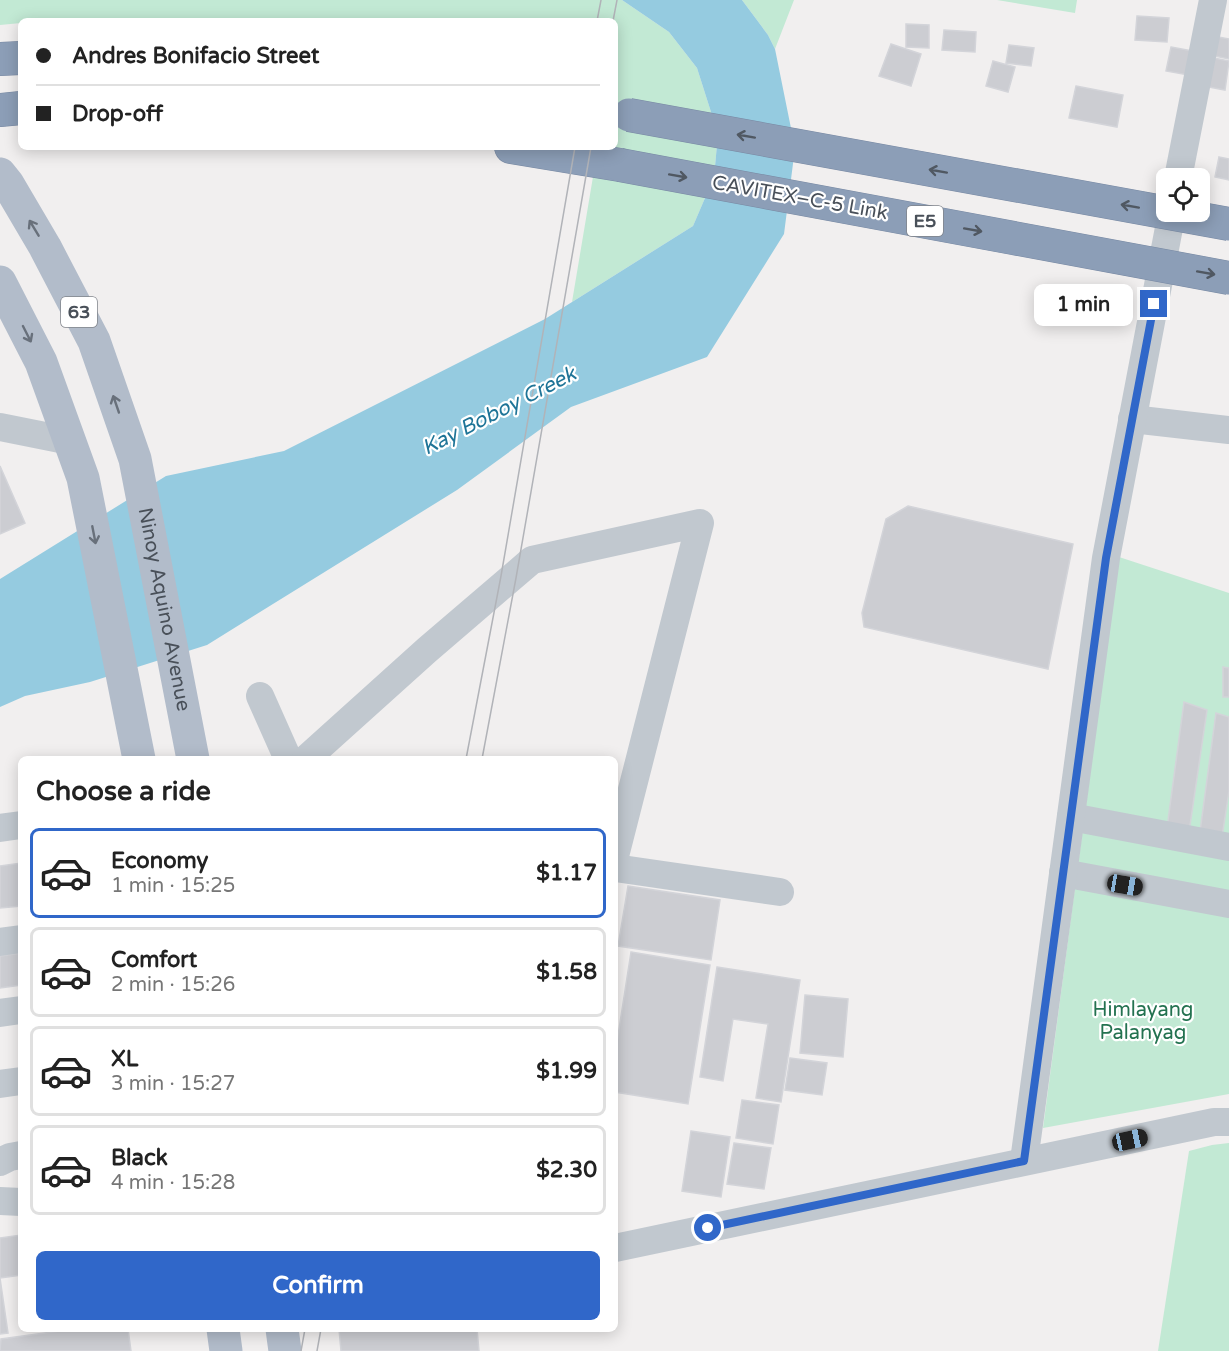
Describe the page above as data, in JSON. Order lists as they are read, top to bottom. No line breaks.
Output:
{"streets":{"highway":["CAVITEX–C-5 Link","E5"],"main road":["63","Ninoy Aquino Avenue"]},"water":["Kay Boboy Creek"],"parks":["Himlayang Palanyag"],"page":{"banner":["Andres Bonifacio Street","Drop-off"],"bubble":"1 min","heading":"Choose a ride","list":[{"name":"Economy","note":"1 min · 15:25","value":"$1.17"},{"name":"Comfort","note":"2 min · 15:26","value":"$1.58"},{"name":"XL","note":"3 min · 15:27","value":"$1.99"},{"name":"Black","note":"4 min · 15:28","value":"$2.30"}],"buttons":"Confirm"}}
